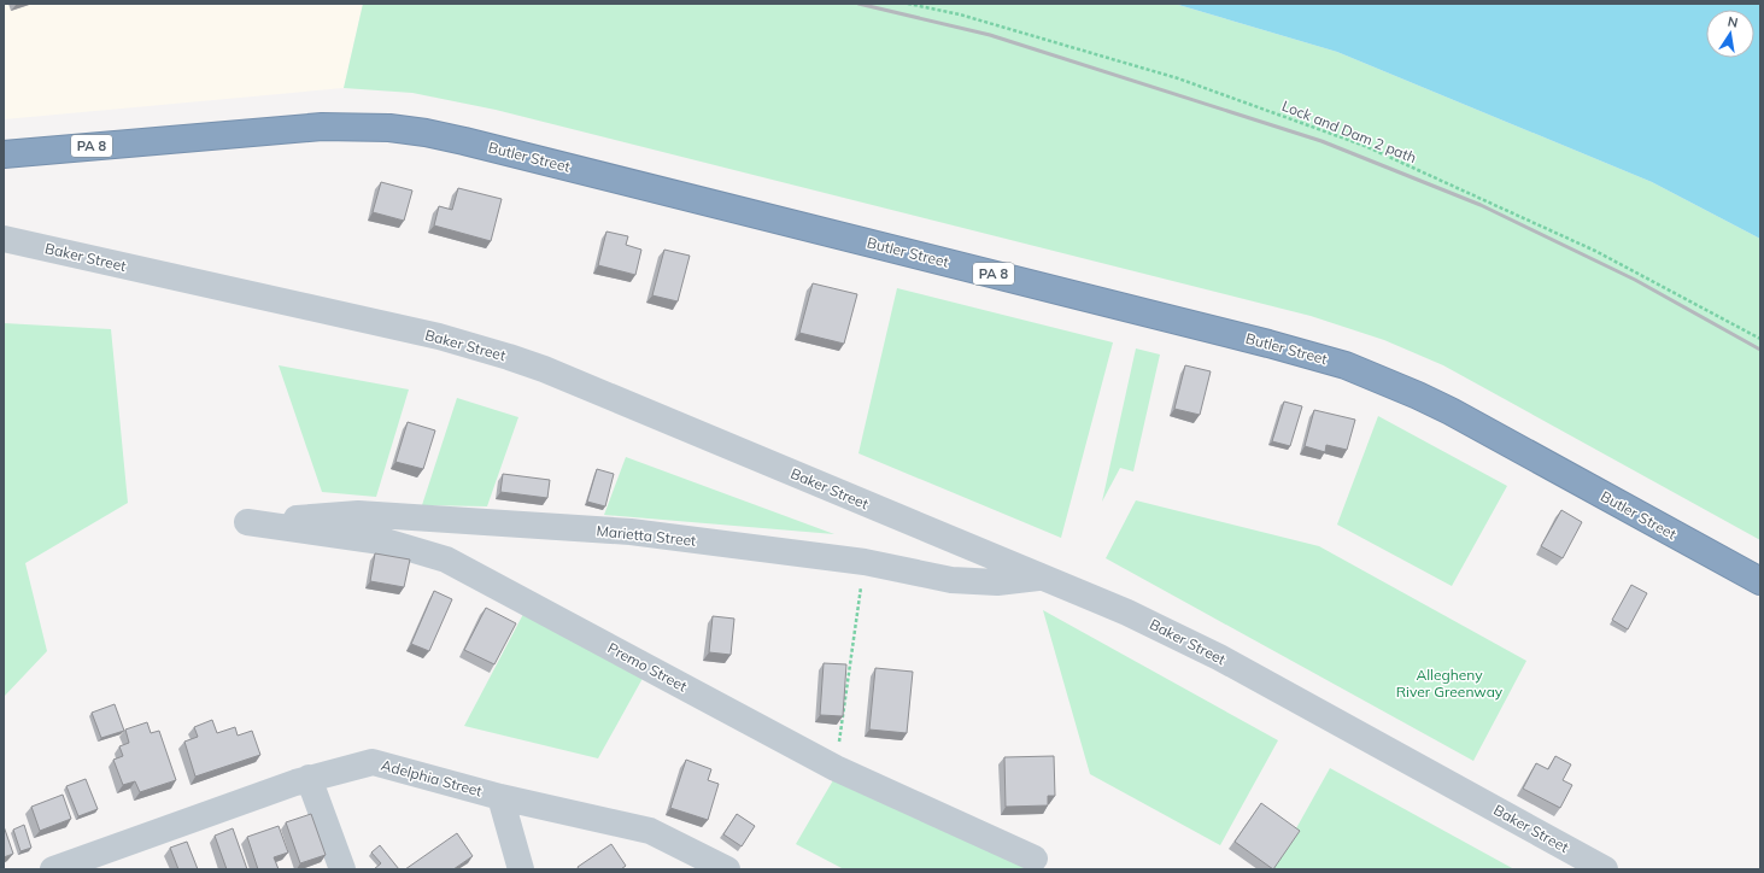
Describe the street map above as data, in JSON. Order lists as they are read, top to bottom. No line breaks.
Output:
{"streets":{"highway":["PA 8","Butler Street"],"street":["Baker Street","Marietta Street","Premo Street","Adelphia Street"],"path":["Lock and Dam 2 path"]},"crossings":[["Baker Street","Marietta Street"],["Marietta Street","Premo Street"]],"parks":["Allegheny River Greenway"],"north":"top"}
